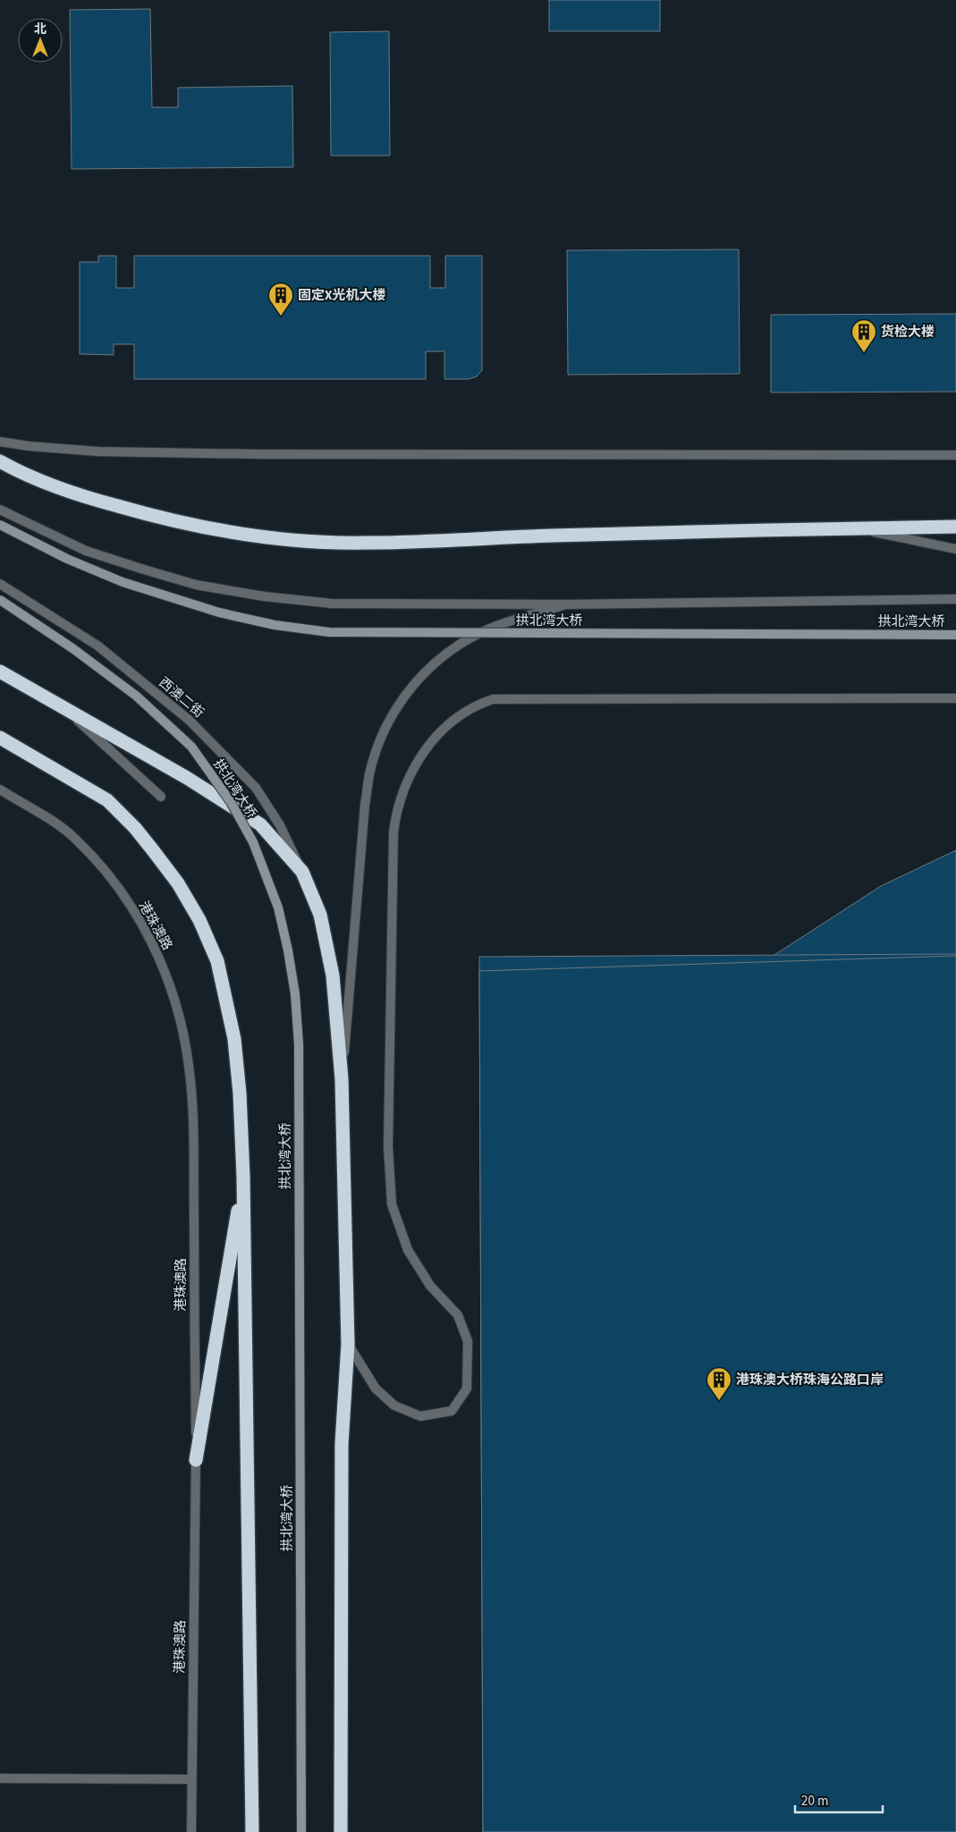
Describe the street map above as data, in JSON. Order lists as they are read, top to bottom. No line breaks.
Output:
{"streets":{"main road":["拱北湾大桥"],"street":["西澳二街","港珠澳路"]},"places":{"building":["固定X光机大楼","货检大楼","港珠澳大桥珠海公路口岸"]},"scale_bar":"20 m","north":"top"}
